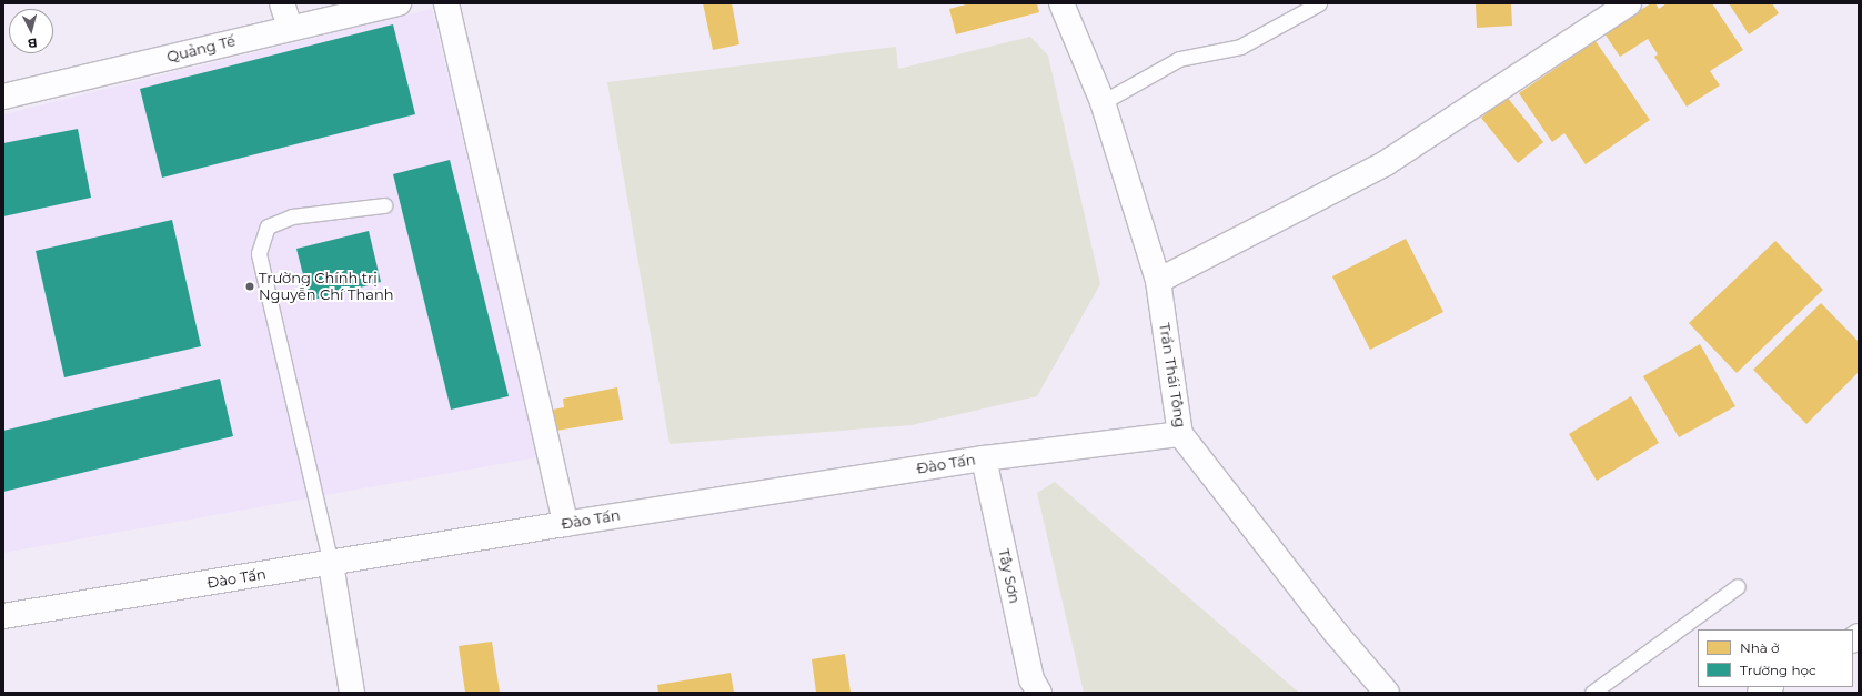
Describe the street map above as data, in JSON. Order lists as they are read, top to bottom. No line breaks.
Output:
{"streets":{"street":["Quảng Tế","Trần Thái Tông","Đào Tấn","Tây Sơn"]},"crossings":[["Trần Thái Tông","Đào Tấn"],["Đào Tấn","Tây Sơn"]],"places":["Trường Chính trị Nguyễn Chí Thanh"],"legend":["Nhà ở","Trường học"],"north":"bottom"}
